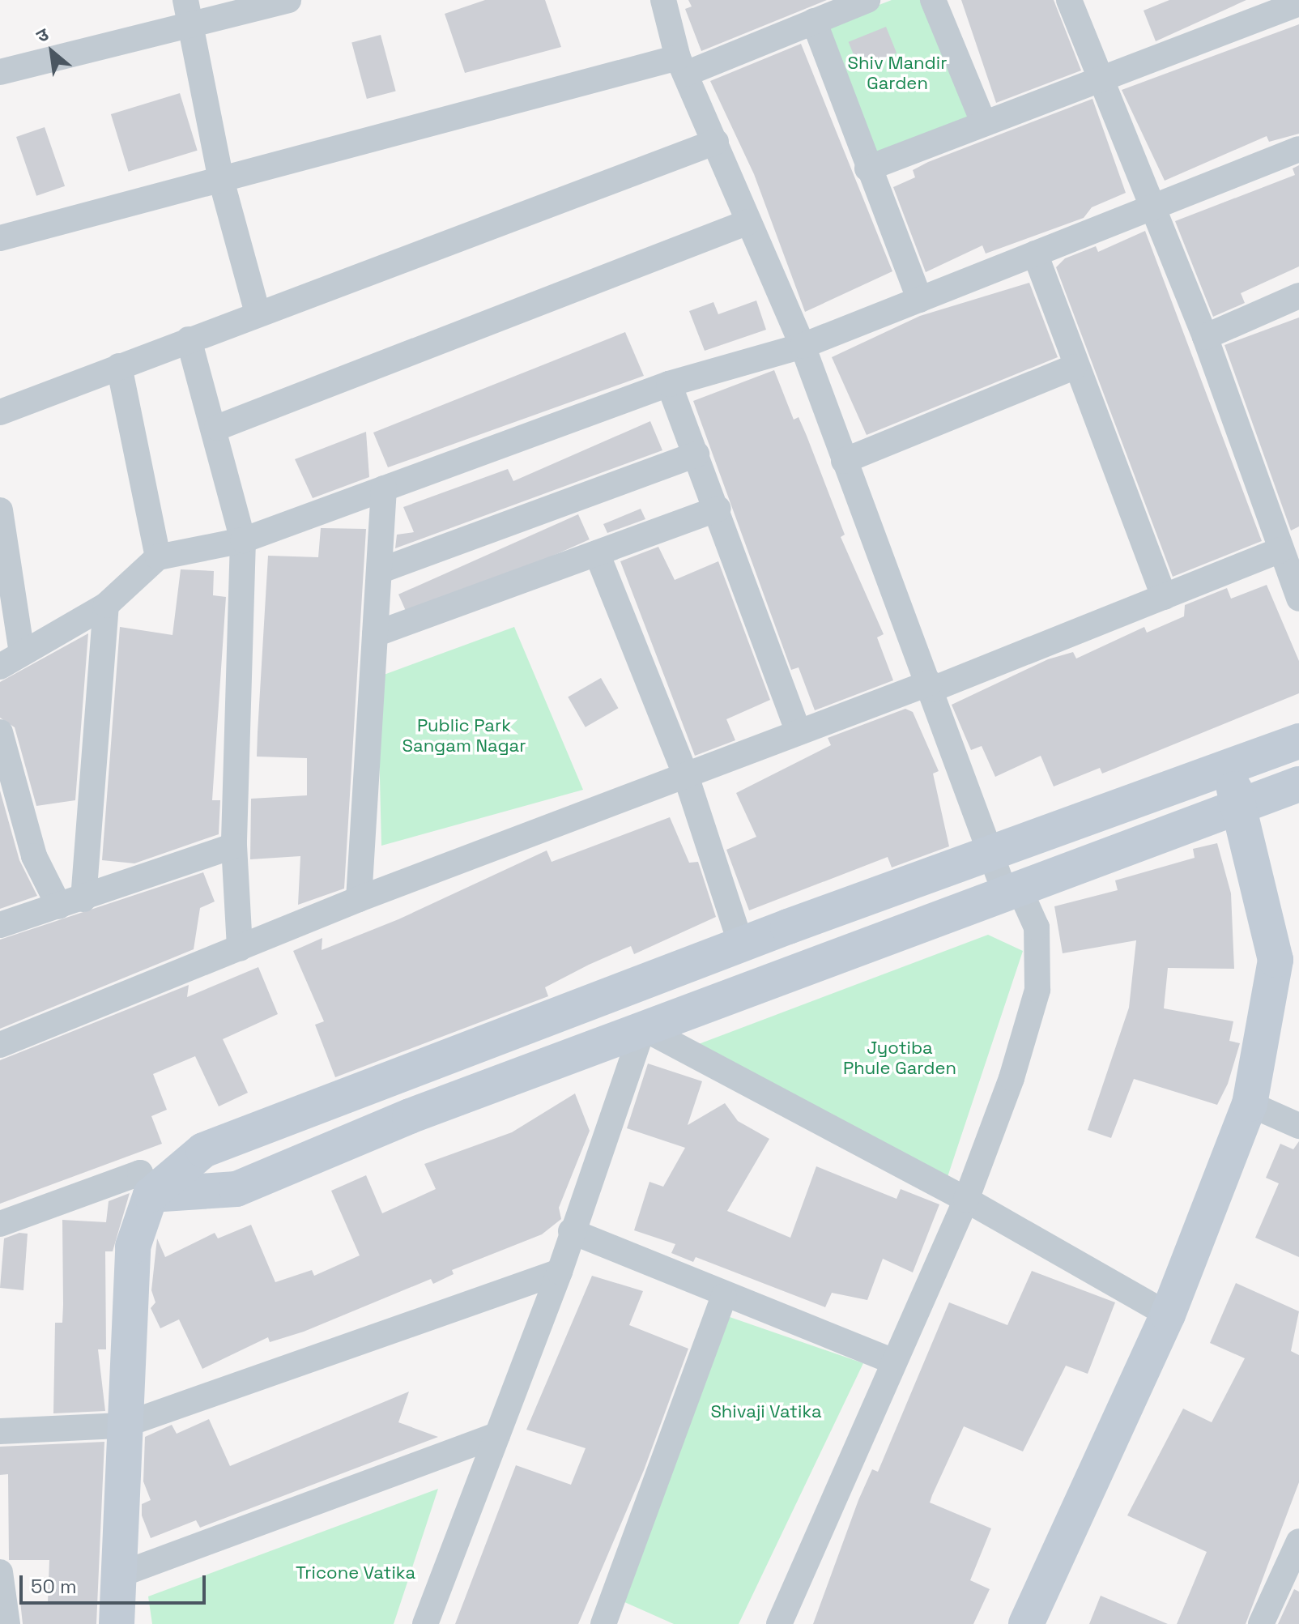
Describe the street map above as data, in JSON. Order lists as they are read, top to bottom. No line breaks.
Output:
{"parks":["Shiv Mandir Garden","Public Park Sangam Nagar","Jyotiba Phule Garden","Shivaji Vatika","Tricone Vatika"],"scale_bar":"50 m","north":"top left"}
